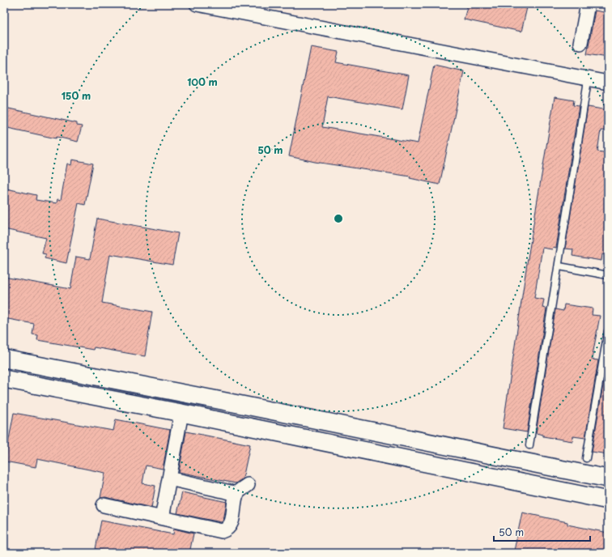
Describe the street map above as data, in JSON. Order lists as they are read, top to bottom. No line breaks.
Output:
{"scale_bar":"50 m","rings":["100 m","150 m","50 m"]}
